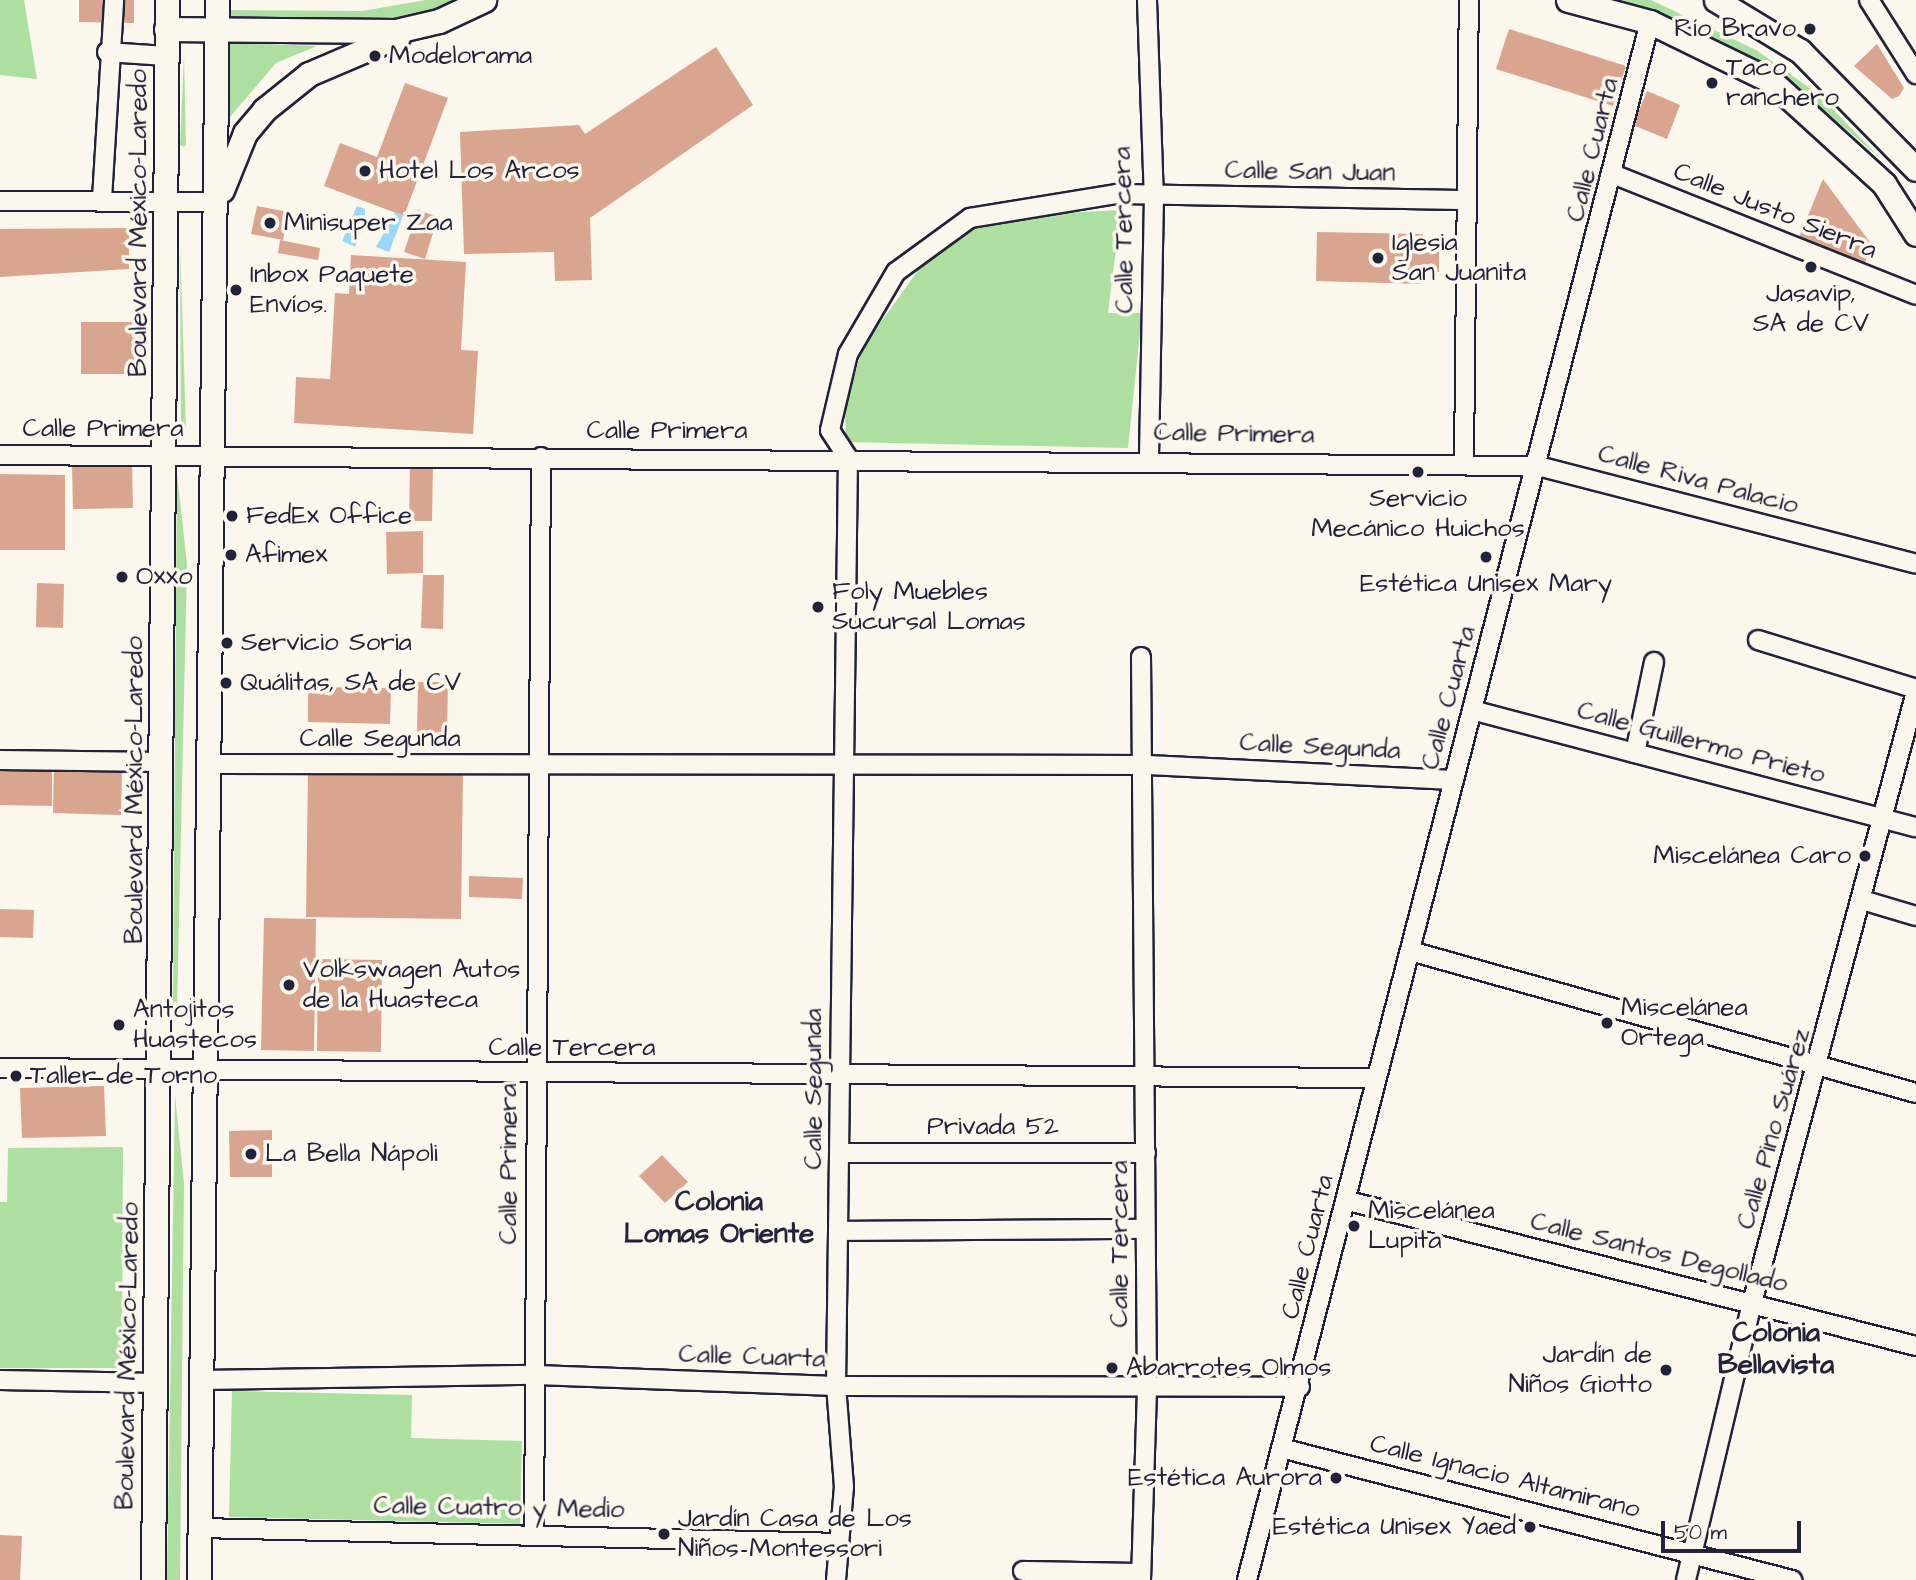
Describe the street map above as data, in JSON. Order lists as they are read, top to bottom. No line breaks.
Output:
{"streets":{"main road":["Boulevard México-Laredo"],"street":["Calle Cuarta","Calle San Juan","Calle Justo Sierra","Calle Tercera","Calle Primera","Calle Riva Palacio","Calle Segunda","Calle Guillermo Prieto","Privada 52","Calle Pino Suárez","Calle Santos Degollado","Calle Ignacio Altamirano","Calle Cuatro y Medio"]},"crossings":[["Calle Cuarta","Calle Justo Sierra"],["Calle Cuarta","Calle Tercera"],["Calle Cuarta","Calle Primera"],["Calle Cuarta","Calle Riva Palacio"],["Calle Cuarta","Calle Segunda"],["Calle Cuarta","Calle Guillermo Prieto"],["Calle Cuarta","Calle Santos Degollado"],["Calle Cuarta","Calle Ignacio Altamirano"],["Calle San Juan","Calle Tercera"],["Boulevard México-Laredo","Calle Tercera"],["Boulevard México-Laredo","Calle Primera"],["Calle Tercera","Calle Primera"],["Calle Tercera","Calle Segunda"],["Calle Tercera","Privada 52"],["Calle Primera","Calle Riva Palacio"],["Calle Primera","Calle Segunda"],["Calle Primera","Calle Cuatro y Medio"],["Calle Segunda","Privada 52"],["Calle Segunda","Calle Cuatro y Medio"],["Calle Guillermo Prieto","Calle Pino Suárez"],["Calle Pino Suárez","Calle Santos Degollado"],["Calle Pino Suárez","Calle Ignacio Altamirano"]],"districts":["Colonia Lomas Oriente","Colonia Bellavista"],"places":["Río Bravo","Modelorama","Taco ranchero","Hotel Los Arcos","Minisuper Zaa","Iglesia San Juanita","Jasavip, SA de CV","Inbox Paquete Envíos.","Servicio Mecánico Huichos","FedEx Office","Afimex","Estética Unisex Mary","Oxxo","Foly Muebles Sucursal Lomas","Servicio Soria","Quálitas, SA de CV","Miscelánea Caro","Volkswagen Autos de la Huasteca","Miscelánea Ortega","Antojitos Huastecos","Taller de Torno","La Bella Nápoli","Miscelánea Lupita","Abarrotes Olmos","Jardín de Niños Giotto","Estética Aurora","Estética Unisex Yaed","Jardín Casa de Los Niños Montessori"],"scale_bar":"50 m"}
